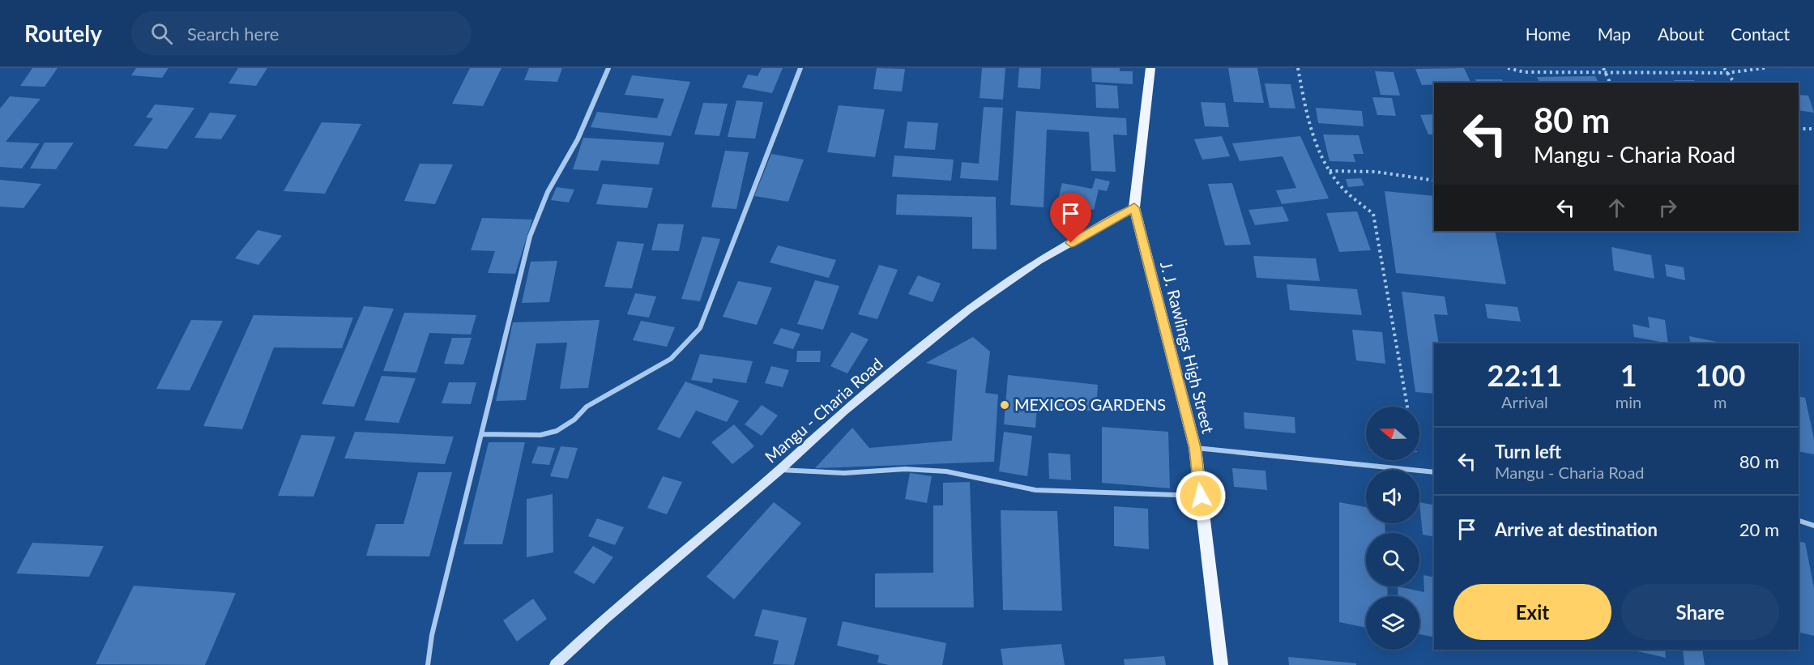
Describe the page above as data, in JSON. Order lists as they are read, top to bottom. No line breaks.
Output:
{"streets":{"main road":["J. J. Rawlings High Street"],"street":["Mangu - Charia Road"]},"crossings":[["J. J. Rawlings High Street","Mangu - Charia Road"]],"places":["MEXICOS GARDENS"],"north":"left","page":{"header":"Routely","search":"Search here","nav":["Home","Map","About","Contact"],"turn":["80 m","Mangu - Charia Road"],"eta":["22:11","Arrival","1","min","100","m"],"list":[{"name":"Turn left","note":"Mangu - Charia Road","value":"80 m"},{"name":"Arrive at destination","value":"20 m"}],"buttons":["Exit","Share"]}}
